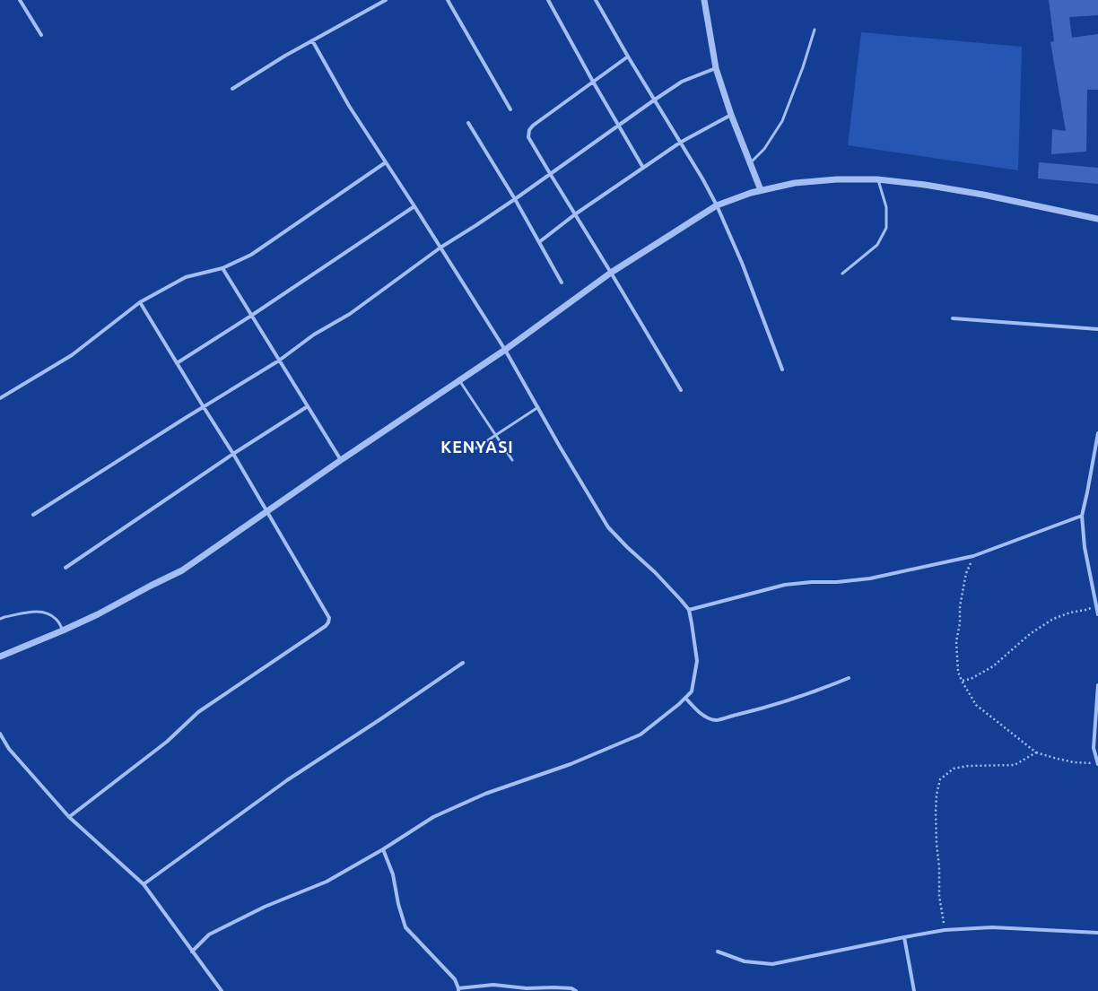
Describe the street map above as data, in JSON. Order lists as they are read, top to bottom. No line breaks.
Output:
{"districts":["KENYASI"]}
